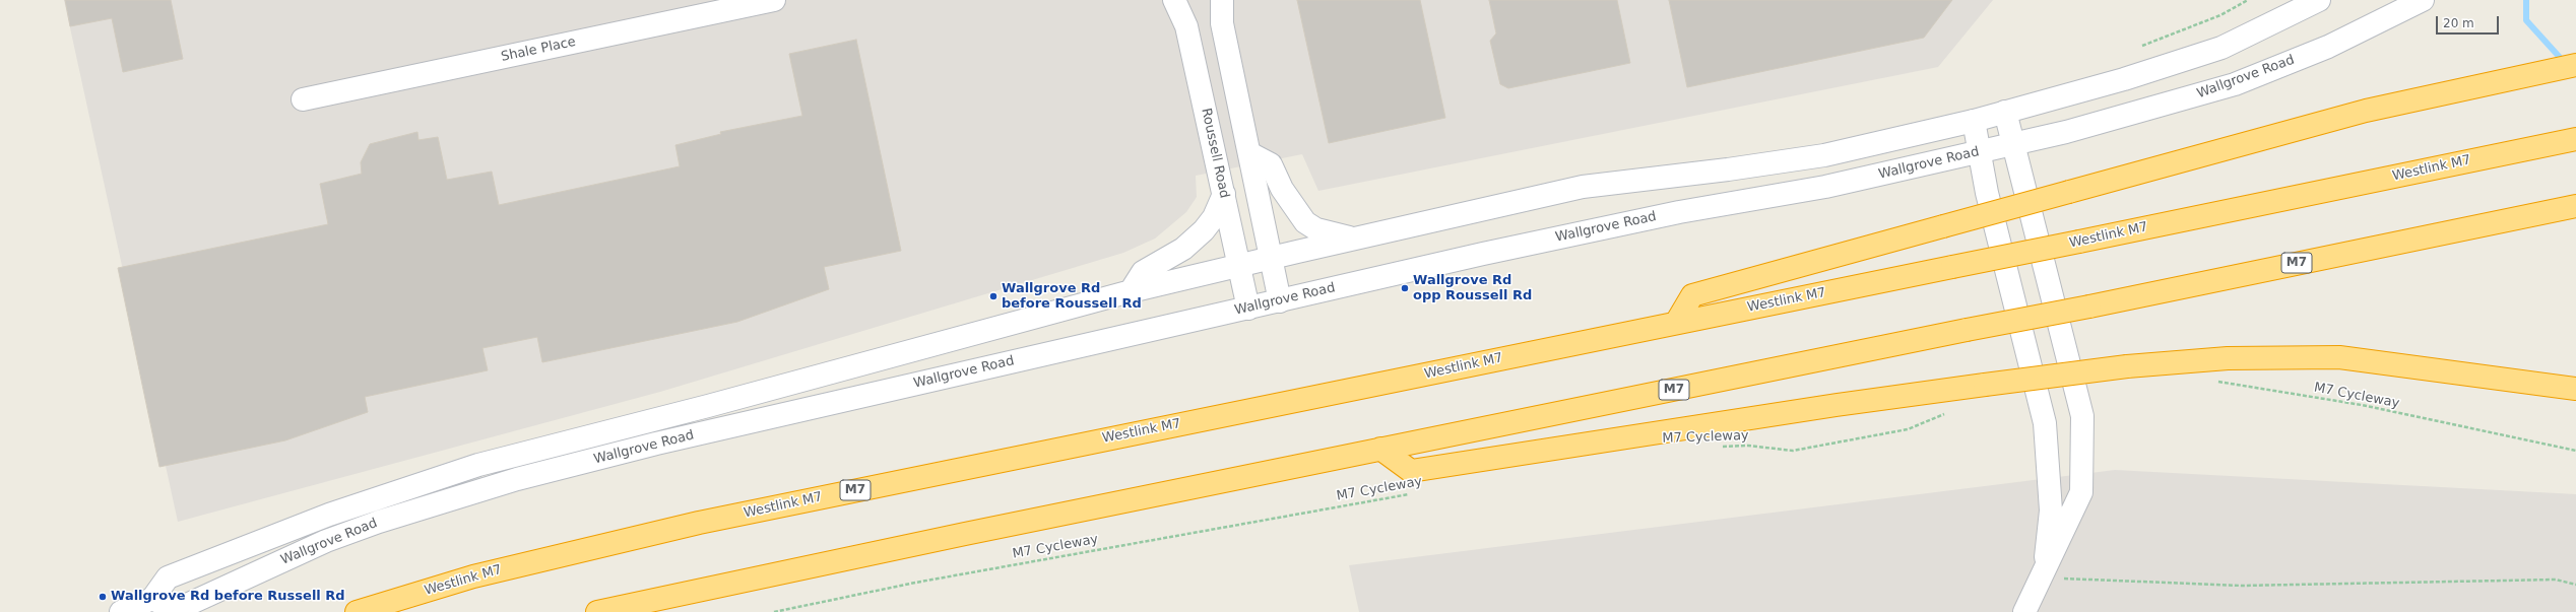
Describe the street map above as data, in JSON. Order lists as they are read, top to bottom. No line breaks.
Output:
{"streets":{"highway":["Westlink M7","M7"],"main road":["Shale Place","Wallgrove Road","Roussell Road"],"path":["M7 Cycleway"]},"crossings":[["Wallgrove Road","Roussell Road"]],"places":["Wallgrove Rd opp Roussell Rd","Wallgrove Rd before Roussell Rd","Wallgrove Rd before Russell Rd"],"scale_bar":"20 m"}
